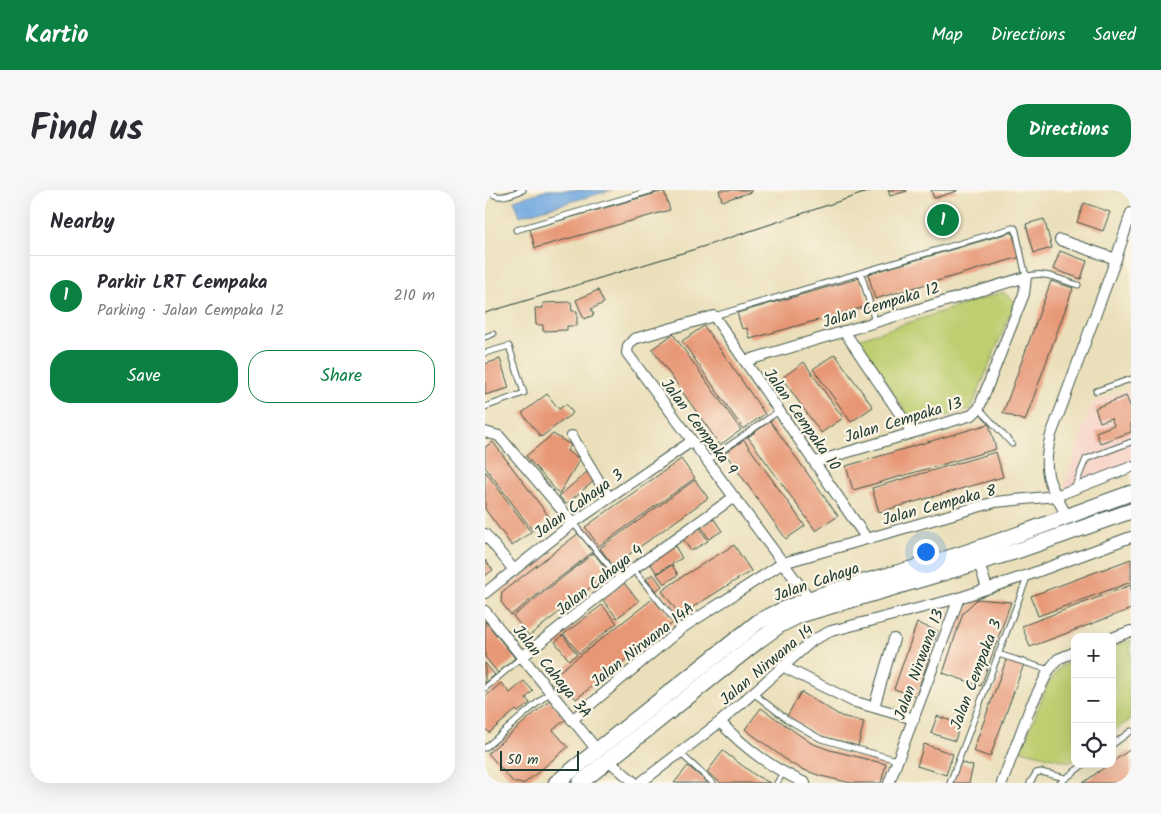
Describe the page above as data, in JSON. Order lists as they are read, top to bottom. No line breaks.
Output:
{"streets":{"main road":["Jalan Cahaya"],"street":["Jalan Cempaka 12","Jalan Cempaka 10","Jalan Cempaka 13","Jalan Cempaka 9","Jalan Cahaya 3","Jalan Cempaka 8","Jalan Cahaya 4","Jalan Nirwana 14A","Jalan Nirwana 14","Jalan Nirwana 13","Jalan Cahaya 3A"],"lane":["Jalan Cempaka 3"]},"crossings":[["Jalan Cempaka 12","Jalan Cempaka 10"],["Jalan Cempaka 12","Jalan Cempaka 13"],["Jalan Cempaka 10","Jalan Cempaka 13"],["Jalan Cempaka 10","Jalan Cempaka 9"],["Jalan Cempaka 10","Jalan Cempaka 8"],["Jalan Cempaka 9","Jalan Cahaya 3"],["Jalan Cempaka 9","Jalan Cempaka 8"],["Jalan Cempaka 9","Jalan Cahaya 4"],["Jalan Cempaka 9","Jalan Cahaya"],["Jalan Cempaka 9","Jalan Nirwana 14A"],["Jalan Cempaka 8","Jalan Nirwana 14A"],["Jalan Cahaya 4","Jalan Cahaya 3A"],["Jalan Cahaya","Jalan Cahaya 3A"],["Jalan Nirwana 14A","Jalan Cahaya 3A"],["Jalan Nirwana 14","Jalan Nirwana 13"]],"scale_bar":"50 m","page":{"header":"Kartio","nav":["Map","Directions","Saved"],"title":"Find us","buttons":["Directions",["Save","Share"]],"heading":"Nearby","pins":"1","list":[{"mark":"1","name":"Parkir LRT Cempaka","note":"Parking · Jalan Cempaka 12","value":"210 m"}],"map_buttons":["+","−"],"scale":"50 m"}}
